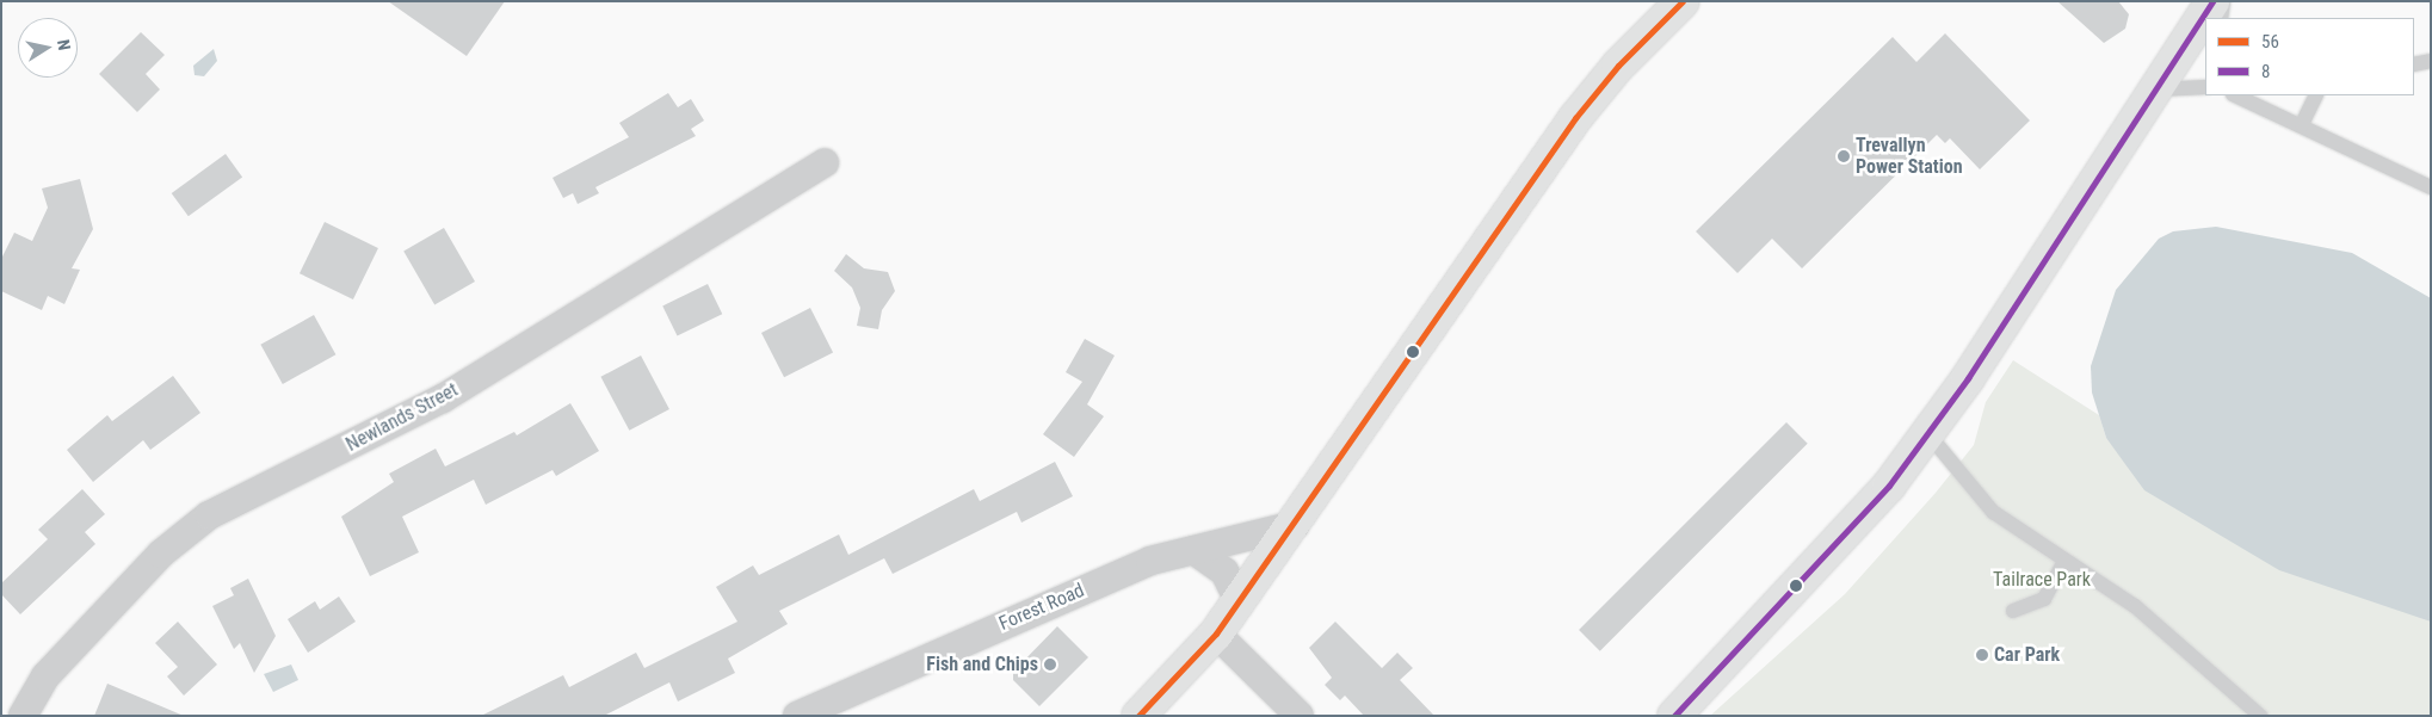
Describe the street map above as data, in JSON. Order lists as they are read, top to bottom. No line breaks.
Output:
{"streets":{"street":["Newlands Street","Forest Road"]},"parks":["Tailrace Park"],"places":["Trevallyn Power Station","Car Park","Fish and Chips"],"lines":["transit line 56","transit line 8"],"legend":["56","8"],"north":"right"}
